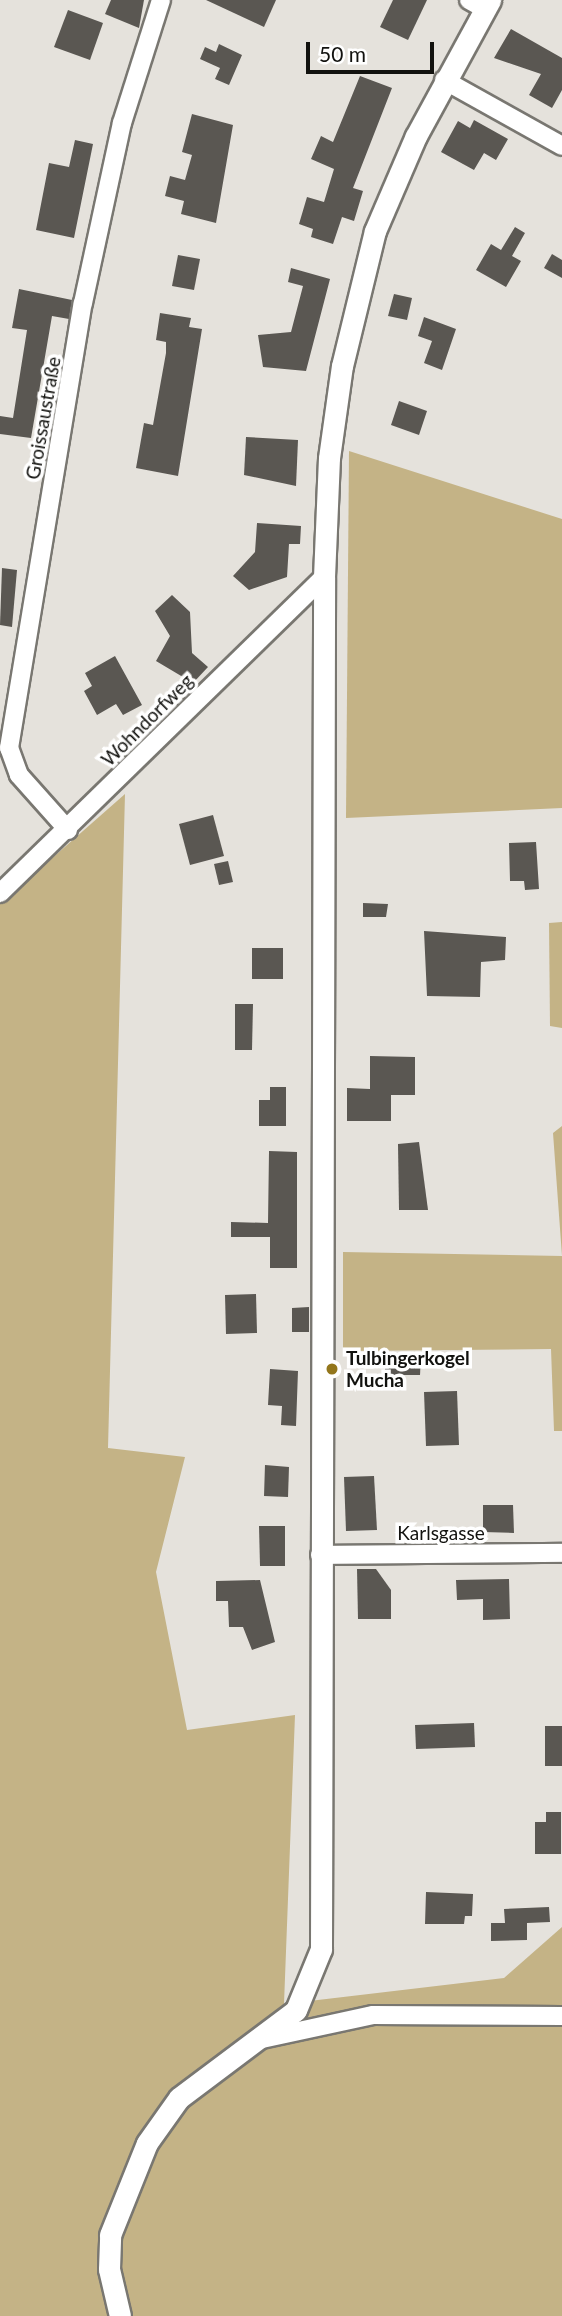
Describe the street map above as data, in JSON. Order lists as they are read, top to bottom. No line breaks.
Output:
{"streets":{"street":["Groissaustraße","Wohndorfweg","Karlsgasse"]},"crossings":[["Groissaustraße","Wohndorfweg"]],"places":["Tulbingerkogel Mucha"],"scale_bar":"50 m"}
